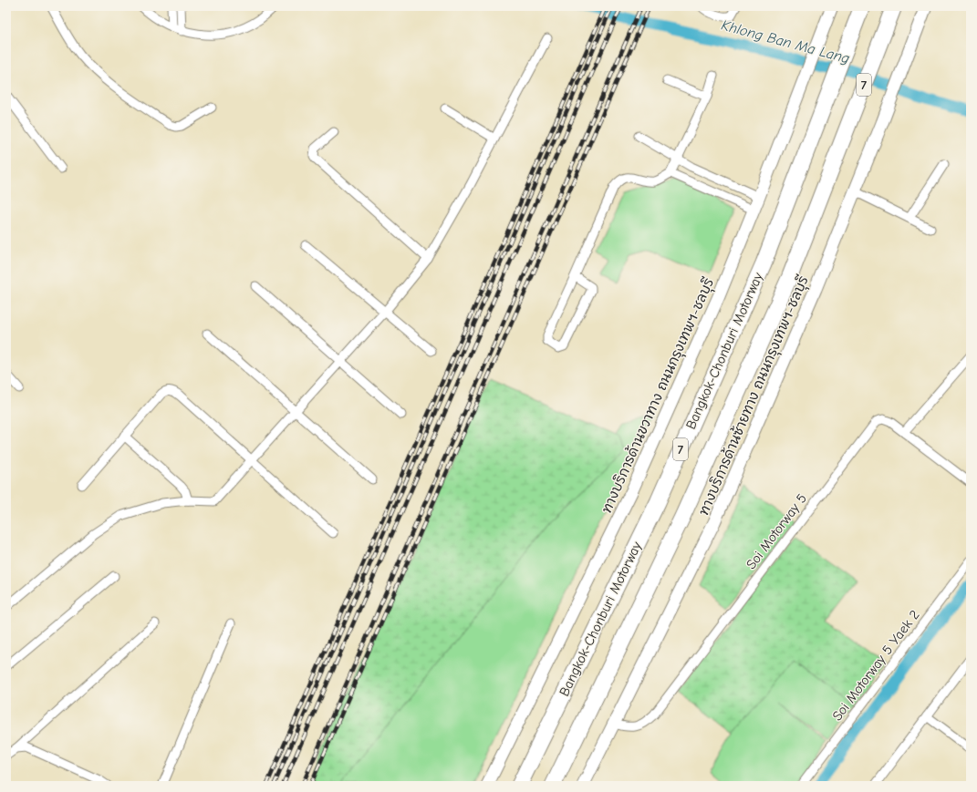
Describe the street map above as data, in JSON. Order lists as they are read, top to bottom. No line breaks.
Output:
{"streets":{"highway":["7","Bangkok-Chonburi Motorway"],"main road":["ทางบริการด้านขวาทาง ถนนกรุงเทพฯ-ชลบุรี","ทางบริการด้านซ้ายทาง ถนนกรุงเทพฯ-ชลบุรี"],"street":["Soi Motorway 5","Soi Motorway 5 Yaek 2"]},"crossings":[["ทางบริการด้านซ้ายทาง ถนนกรุงเทพฯ-ชลบุรี","Soi Motorway 5"]],"water":["Khlong Ban Ma Lang"]}
